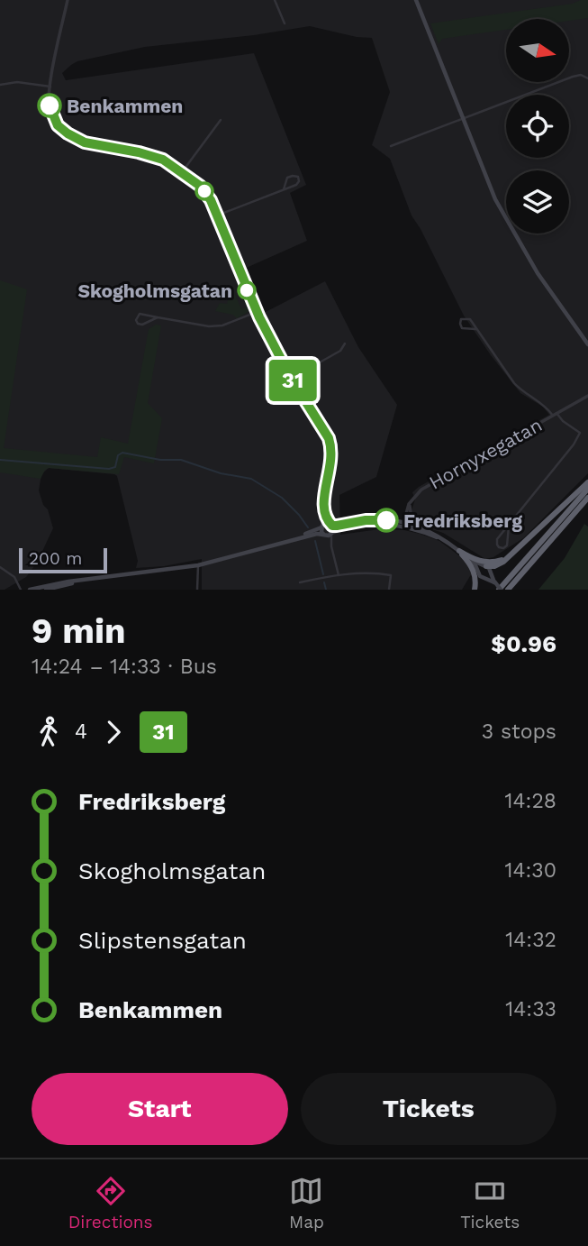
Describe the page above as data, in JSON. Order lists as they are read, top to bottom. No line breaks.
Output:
{"streets":{"street":["Hornyxegatan"]},"places":["Benkammen","Skogholmsgatan","Fredriksberg"],"lines":["bus line 31"],"scale_bar":"200 m","north":"right","page":{"on_map":"31","scale":"200 m","heading":["9 min","14:24 – 14:33 · Bus","$0.96"],"legs":["4","31","3 stops"],"list":[{"name":"Fredriksberg","value":"14:28"},{"name":"Skogholmsgatan","value":"14:30"},{"name":"Slipstensgatan","value":"14:32"},{"name":"Benkammen","value":"14:33"}],"buttons":["Start","Tickets"],"tabs":["Directions","Map","Tickets"]}}
